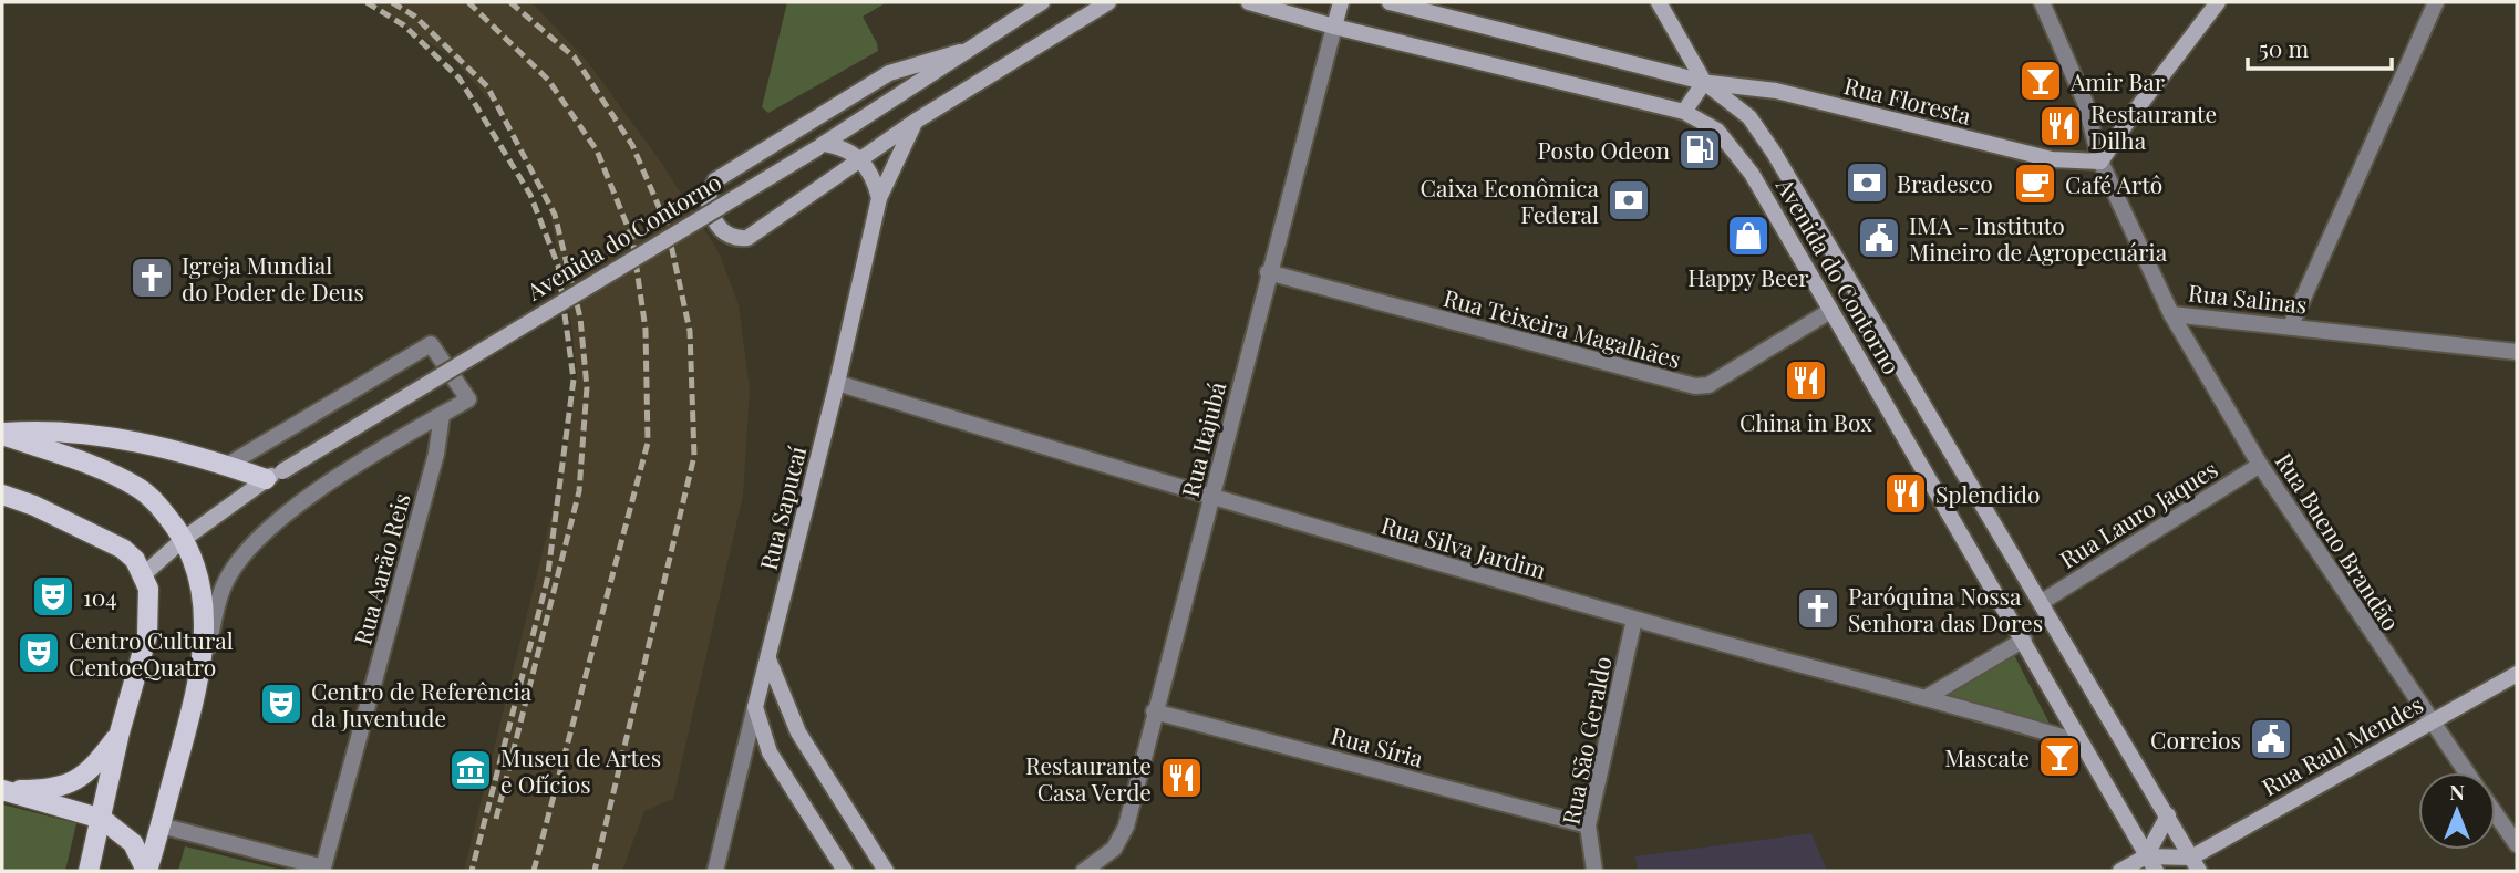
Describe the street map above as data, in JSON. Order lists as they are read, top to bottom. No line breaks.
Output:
{"streets":{"main road":["Rua Floresta","Avenida do Contorno","Rua Itajubá","Rua Sapucaí","Rua Raul Mendes"],"street":["Rua Salinas","Rua Teixeira Magalhães","Rua Lauro Jaques","Rua Bueno Brandão","Rua Silva Jardim","Rua Aarão Reis","Rua São Geraldo","Rua Síria"]},"crossings":[["Rua Floresta","Avenida do Contorno"],["Rua Floresta","Rua Salinas"],["Avenida do Contorno","Rua Teixeira Magalhães"],["Avenida do Contorno","Rua Itajubá"],["Avenida do Contorno","Rua Lauro Jaques"],["Avenida do Contorno","Rua Silva Jardim"],["Avenida do Contorno","Rua Raul Mendes"],["Rua Salinas","Rua Bueno Brandão"],["Rua Teixeira Magalhães","Rua Itajubá"],["Rua Itajubá","Rua Silva Jardim"],["Rua Itajubá","Rua Síria"],["Rua Sapucaí","Rua Silva Jardim"],["Rua Lauro Jaques","Rua Bueno Brandão"],["Rua Bueno Brandão","Rua Raul Mendes"],["Rua Silva Jardim","Rua São Geraldo"],["Rua São Geraldo","Rua Síria"]],"places":{"bar":["Amir Bar","Mascate"],"restaurant":["Restaurante Dilha","China in Box","Splendido","Restaurante Casa Verde"],"fuel station":["Posto Odeon"],"bank":["Bradesco","Caixa Econômica Federal"],"cafe":["Café Artô"],"shop":["Happy Beer"],"public building":["IMA - Instituto Mineiro de Agropecuária","Correios"],"church":["Igreja Mundial do Poder de Deus","Paróquina Nossa Senhora das Dores"],"theatre":["104","Centro Cultural CentoeQuatro","Centro de Referência da Juventude"],"museum":["Museu de Artes e Ofícios"]},"scale_bar":"50 m","north":"top"}
